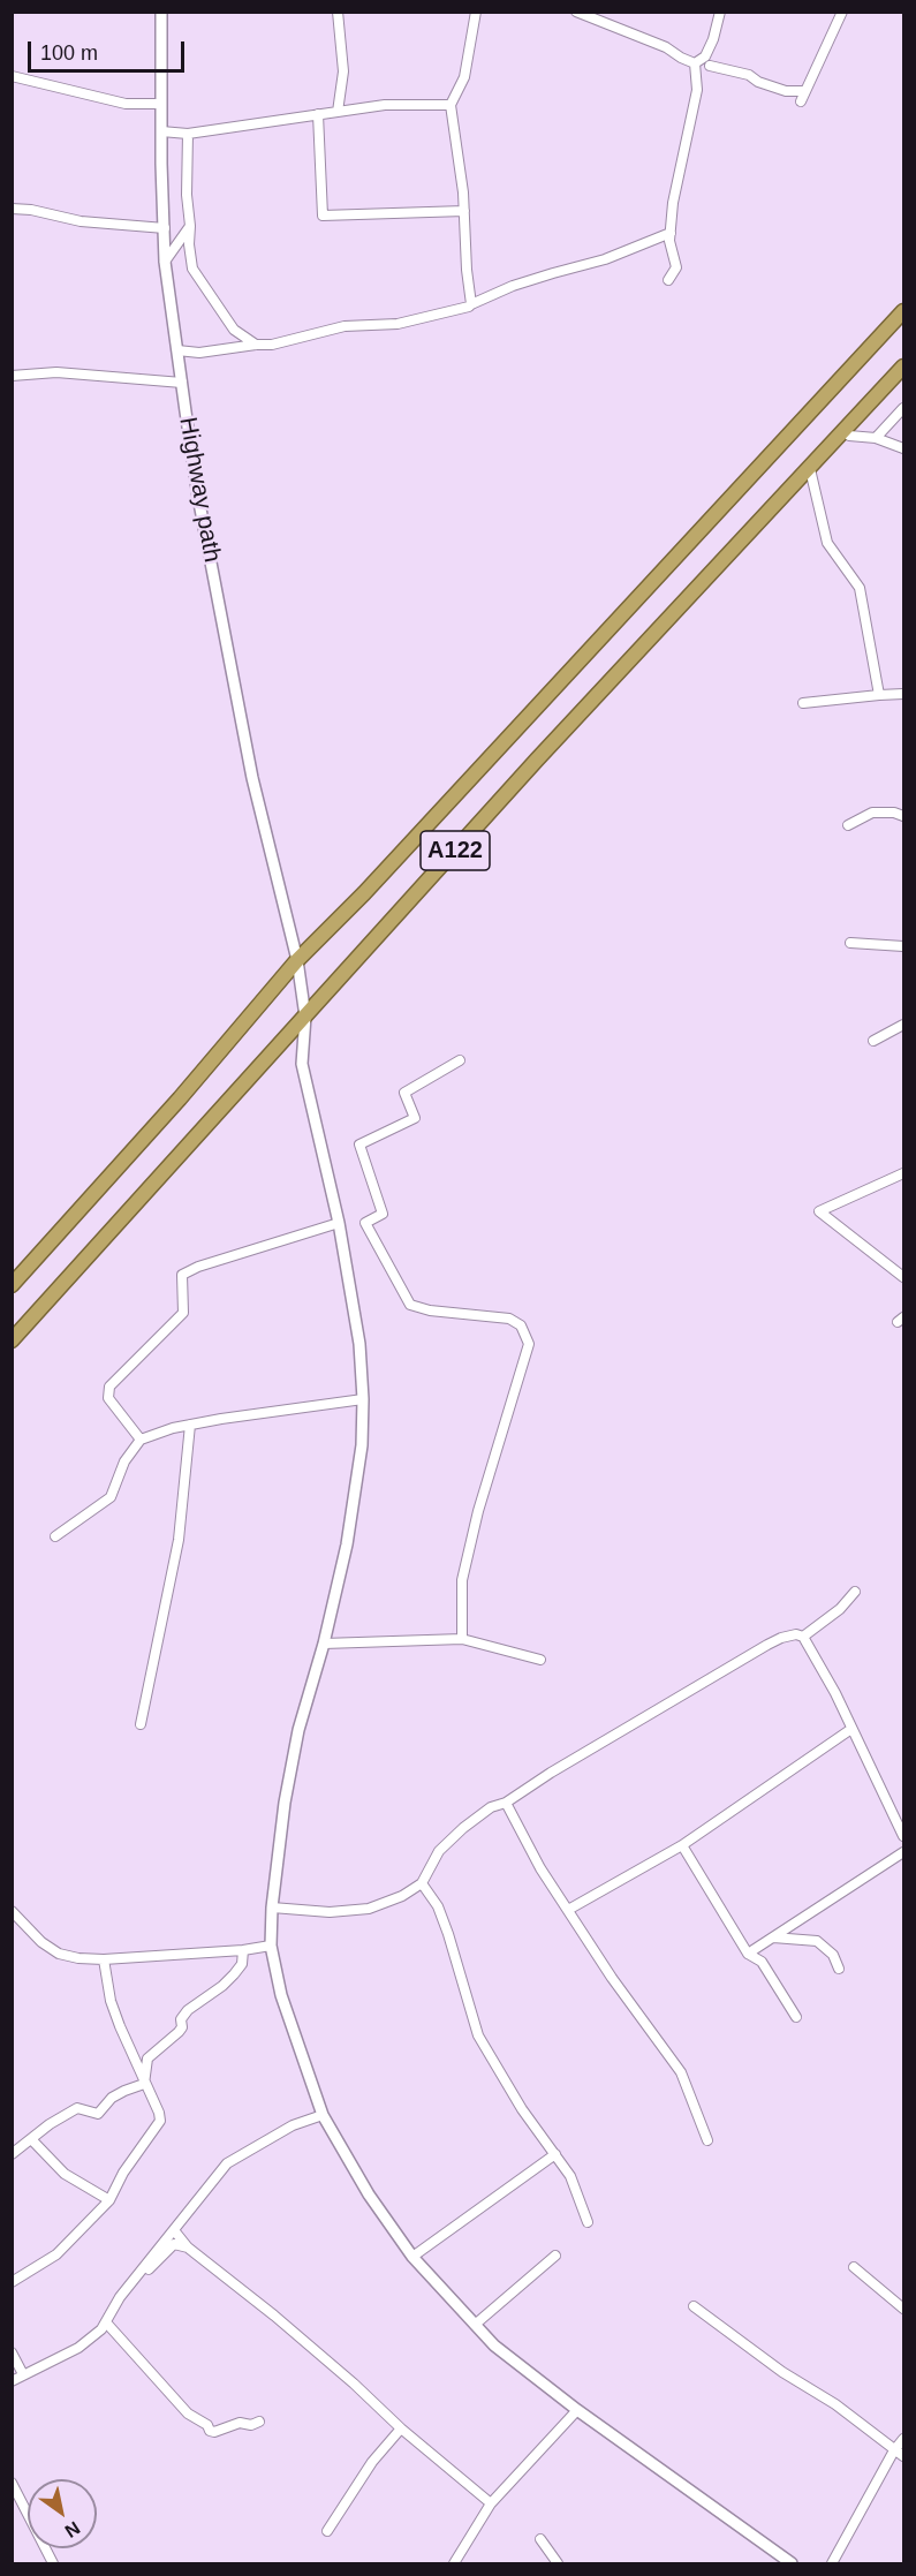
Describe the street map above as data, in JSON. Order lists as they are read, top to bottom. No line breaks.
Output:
{"streets":{"highway":["A122"],"street":["Highway path"]},"crossings":[["Highway path","A122"]],"scale_bar":"100 m","north":"bottom right"}
